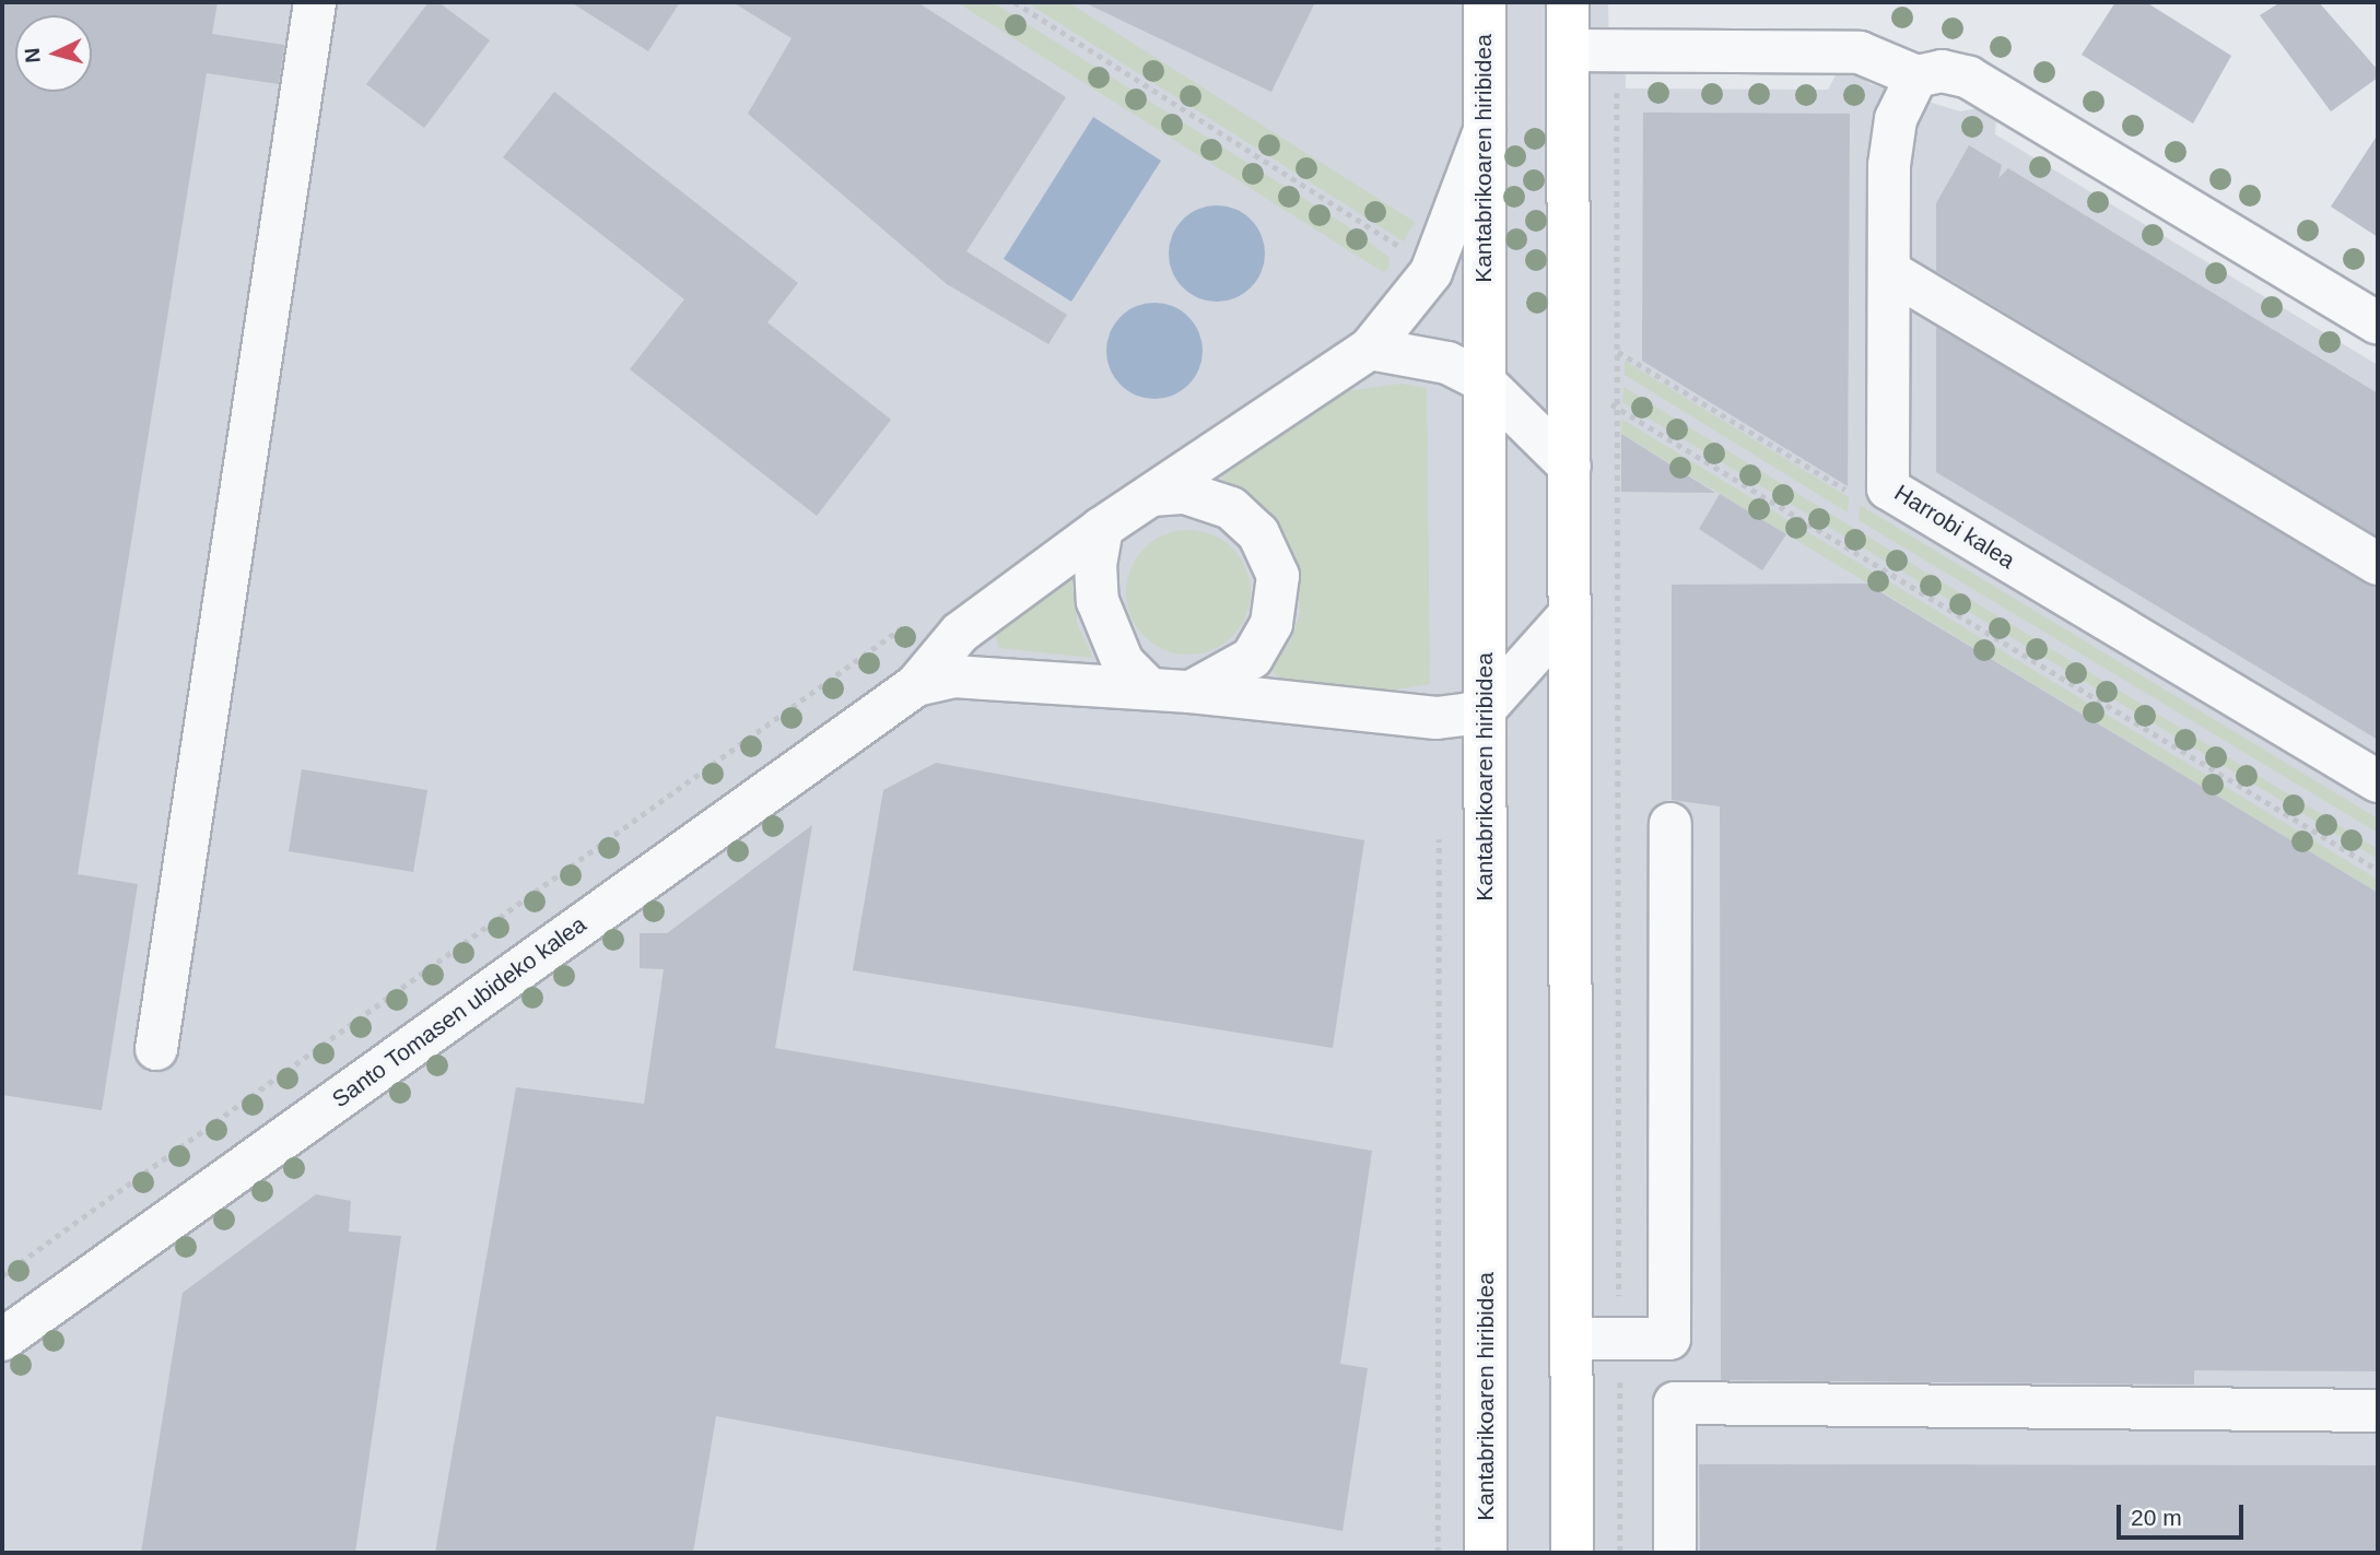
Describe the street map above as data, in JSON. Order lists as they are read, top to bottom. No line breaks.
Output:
{"streets":{"main road":["Kantabrikoaren hiribidea"],"street":["Harrobi kalea","Santo Tomasen ubideko kalea"]},"crossings":[["Kantabrikoaren hiribidea","Santo Tomasen ubideko kalea"]],"scale_bar":"20 m","north":"left"}
